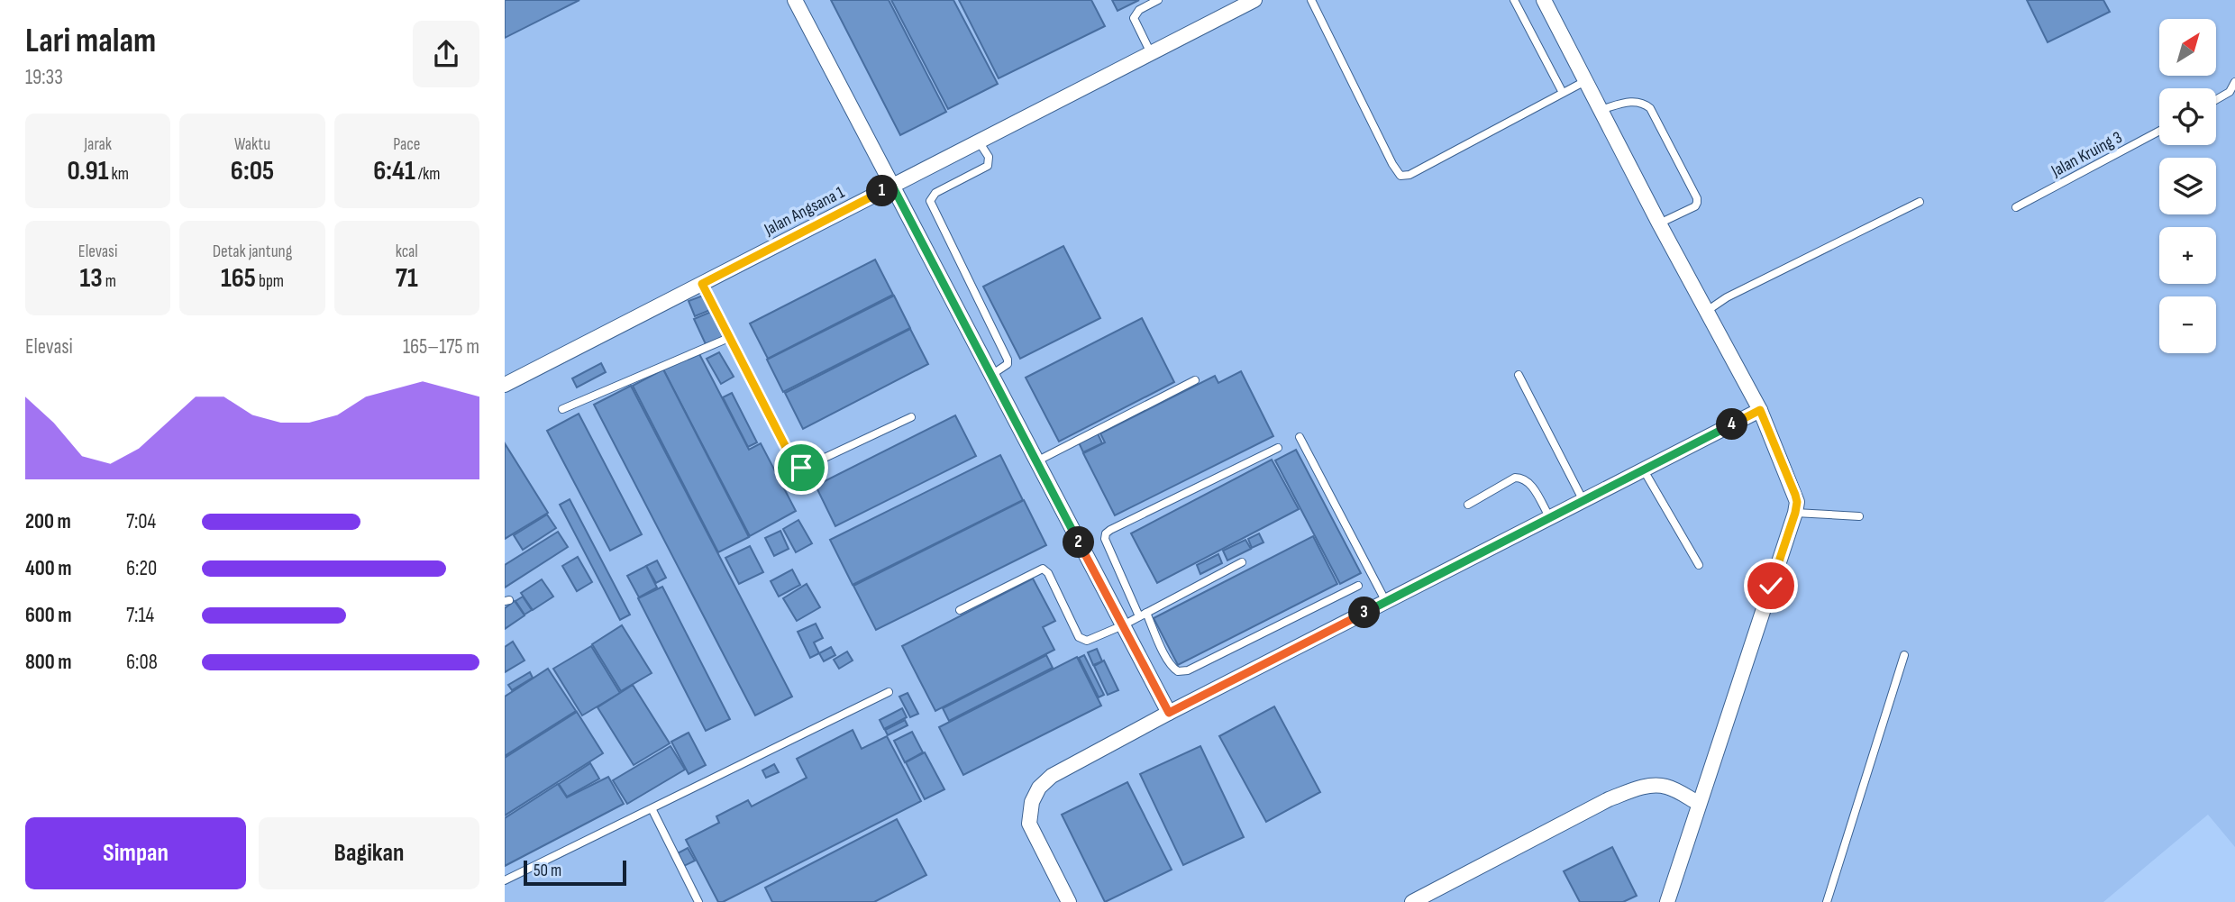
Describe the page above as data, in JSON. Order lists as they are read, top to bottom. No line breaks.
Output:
{"streets":{"street":["Jalan Angsana 1"],"lane":["Jalan Kruing 3"]},"scale_bar":"50 m","north":"top right","page":{"heading":["Lari malam","19:33"],"map_buttons":["+","−"],"stats":[["Jarak","0.91 km"],["Waktu","6:05"],["Pace","6:41 /km"],["Elevasi","13 m"],["Detak jantung","165 bpm"],["kcal","71"]],"pins":["1","4","2","3"],"chart":["Elevasi","165–175 m"],"list":[{"name":"200 m","note":"7:04"},{"name":"400 m","note":"6:20"},{"name":"600 m","note":"7:14"},{"name":"800 m","note":"6:08"}],"buttons":["Simpan","Bagikan"],"scale":"50 m"}}
